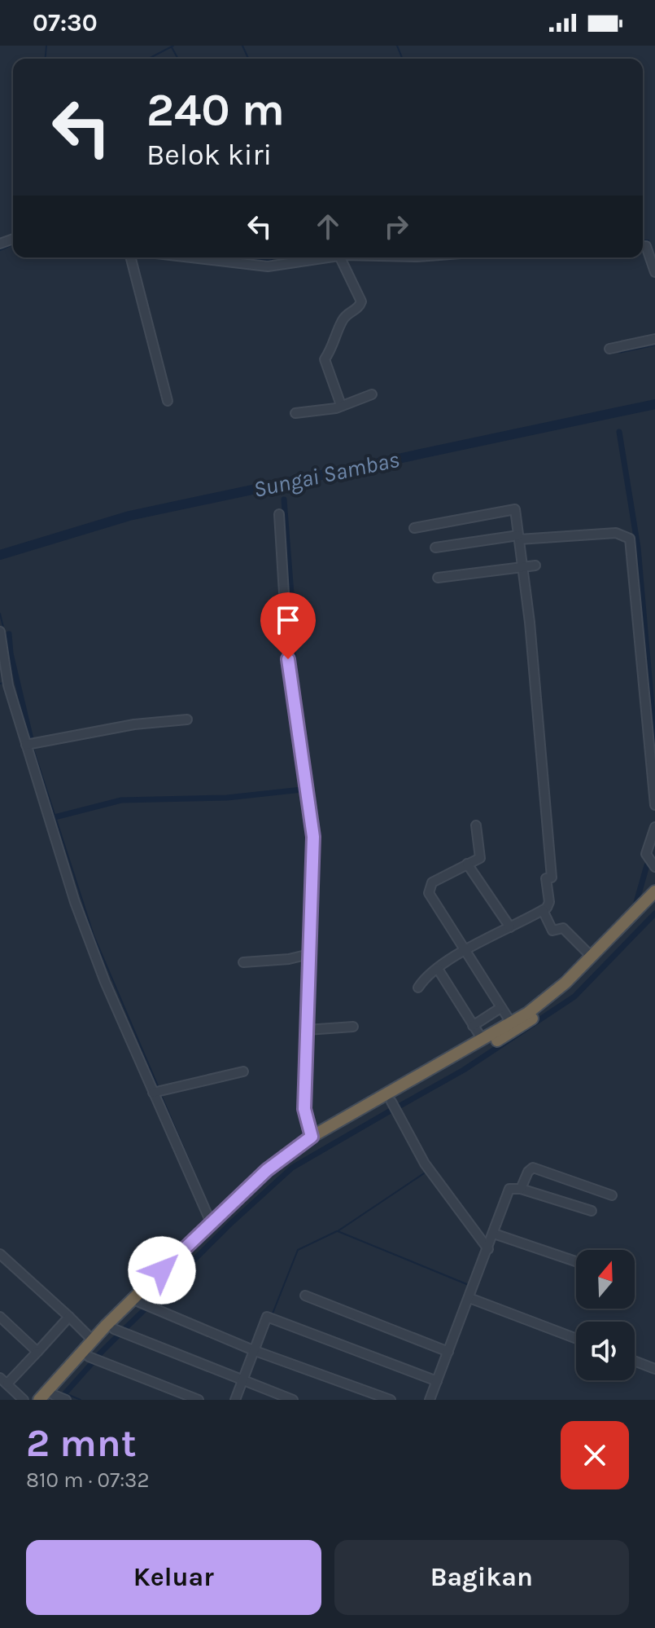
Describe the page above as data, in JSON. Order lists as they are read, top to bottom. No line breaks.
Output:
{"water":["Sungai Sambas"],"north":"top","page":{"status":"07:30","turn":["240 m","Belok kiri"],"heading":["2 mnt","810 m · 07:32"],"buttons":["Keluar","Bagikan"]}}
